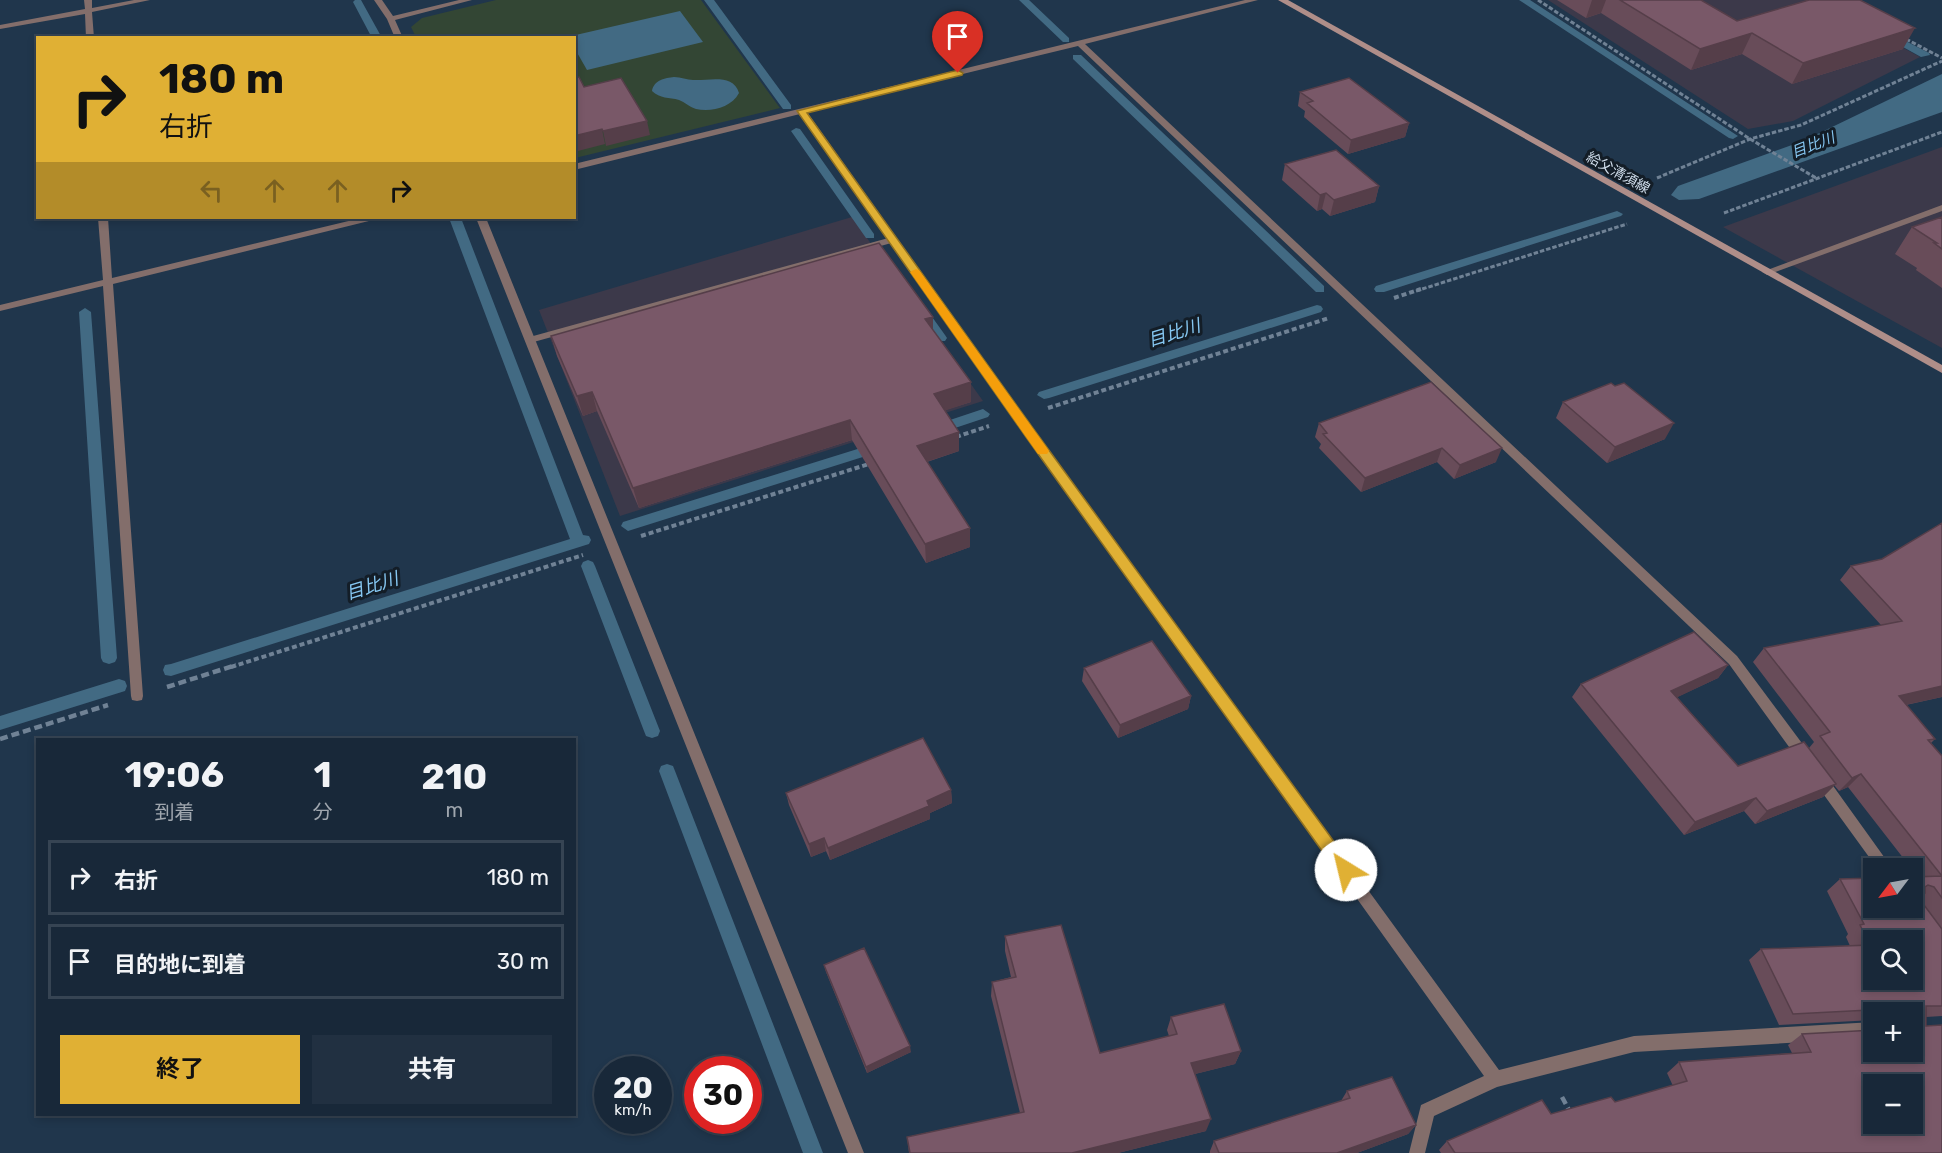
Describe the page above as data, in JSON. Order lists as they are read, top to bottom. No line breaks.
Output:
{"streets":{"main road":["給父清須線"]},"water":["目比川"],"north":"bottom left","page":{"turn":["180 m","右折"],"eta":["19:06","到着","1","分","210","m"],"list":[{"name":"右折","value":"180 m"},{"name":"目的地に到着","value":"30 m"}],"map_buttons":["+","−"],"buttons":["終了","共有"],"speed":"20 km/h","limit":"30"}}
